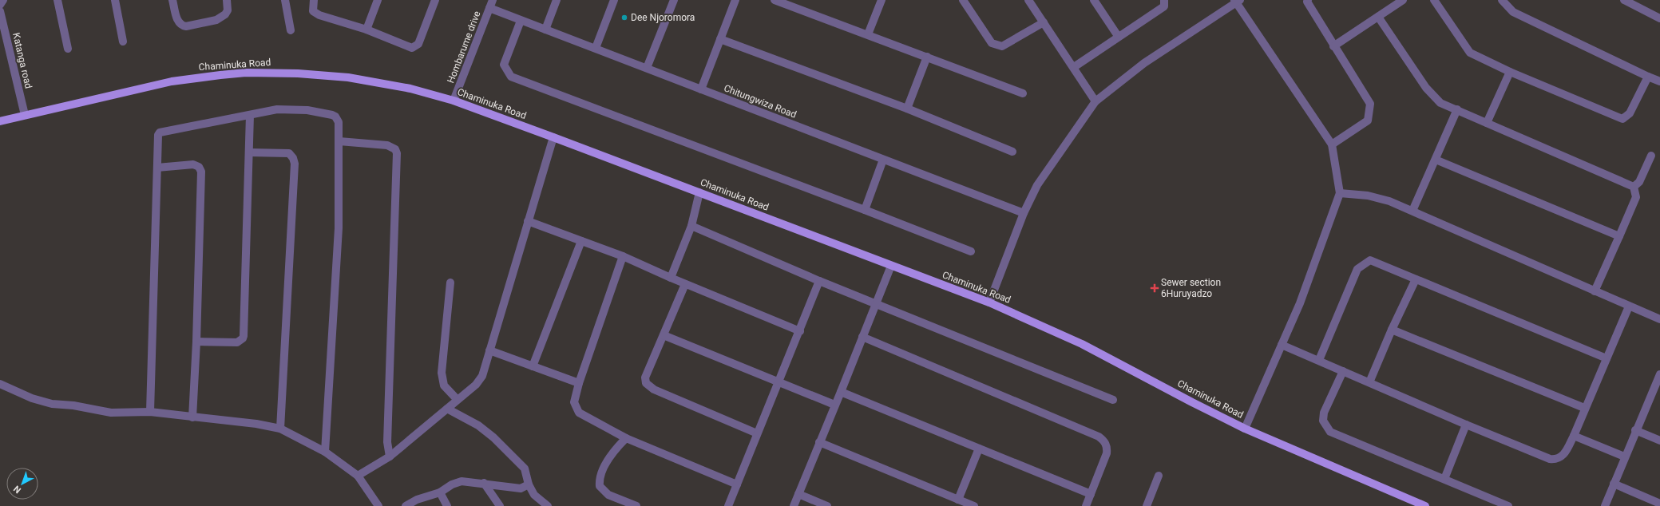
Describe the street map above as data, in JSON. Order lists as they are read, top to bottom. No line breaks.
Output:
{"streets":{"main road":["Chaminuka Road"],"street":["Hombarume drive","Katanga road","Chitungwiza Road"]},"crossings":[["Hombarume drive","Chaminuka Road"],["Hombarume drive","Chitungwiza Road"],["Katanga road","Chaminuka Road"]],"places":{"other":["Dee Njoromora"],"health":["Sewer section 6Huruyadzo"]},"north":"bottom left"}
